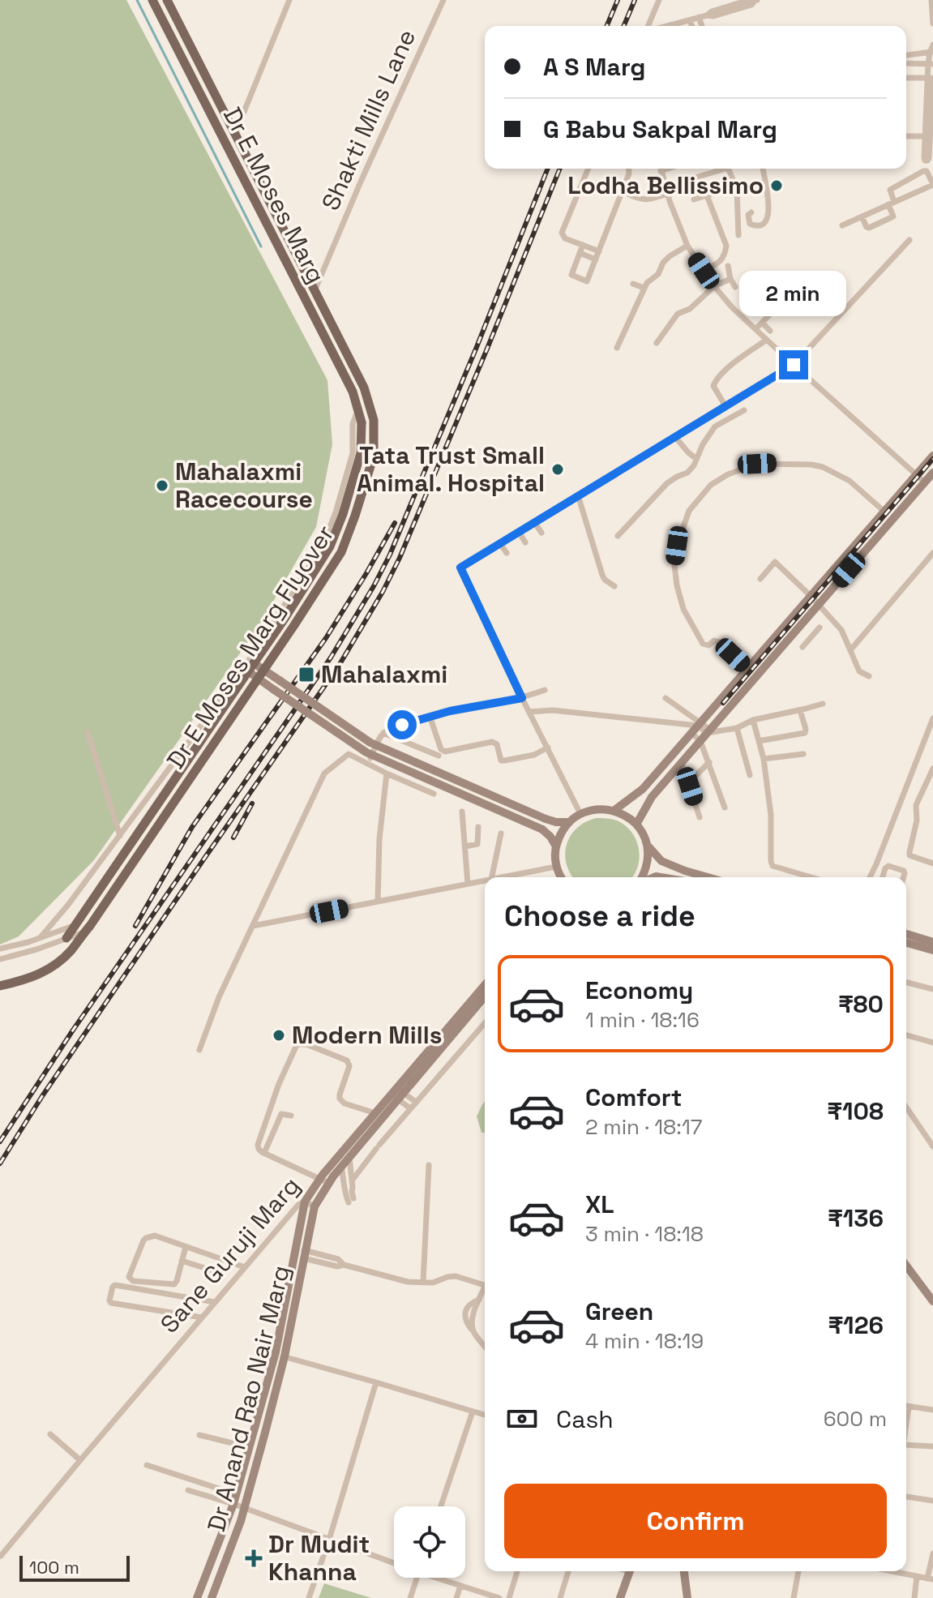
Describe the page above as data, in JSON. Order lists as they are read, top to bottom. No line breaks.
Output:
{"streets":{"main road":["Dr E Moses Marg","Dr E Moses Marg Flyover","Sane Guruji Marg","Dr Anand Rao Nair Marg"],"street":["Shakti Mills Lane"]},"crossings":[["Shakti Mills Lane","Dr E Moses Marg"],["Shakti Mills Lane","Dr E Moses Marg Flyover"],["Dr E Moses Marg","Dr E Moses Marg Flyover"],["Sane Guruji Marg","Dr Anand Rao Nair Marg"]],"places":{"other":["Lodha Bellissimo","Tata Trust Small Animal. Hospital","Mahalaxmi Racecourse","Modern Mills"],"transit":["Mahalaxmi"],"health":["Dr Mudit Khanna"]},"scale_bar":"100 m","page":{"banner":["A S Marg","G Babu Sakpal Marg"],"bubble":"2 min","heading":"Choose a ride","list":[{"name":"Economy","note":"1 min · 18:16","value":"₹80"},{"name":"Comfort","note":"2 min · 18:17","value":"₹108"},{"name":"XL","note":"3 min · 18:18","value":"₹136"},{"name":"Green","note":"4 min · 18:19","value":"₹126"}],"pay":["Cash","600 m"],"buttons":"Confirm","scale":"100 m"}}
